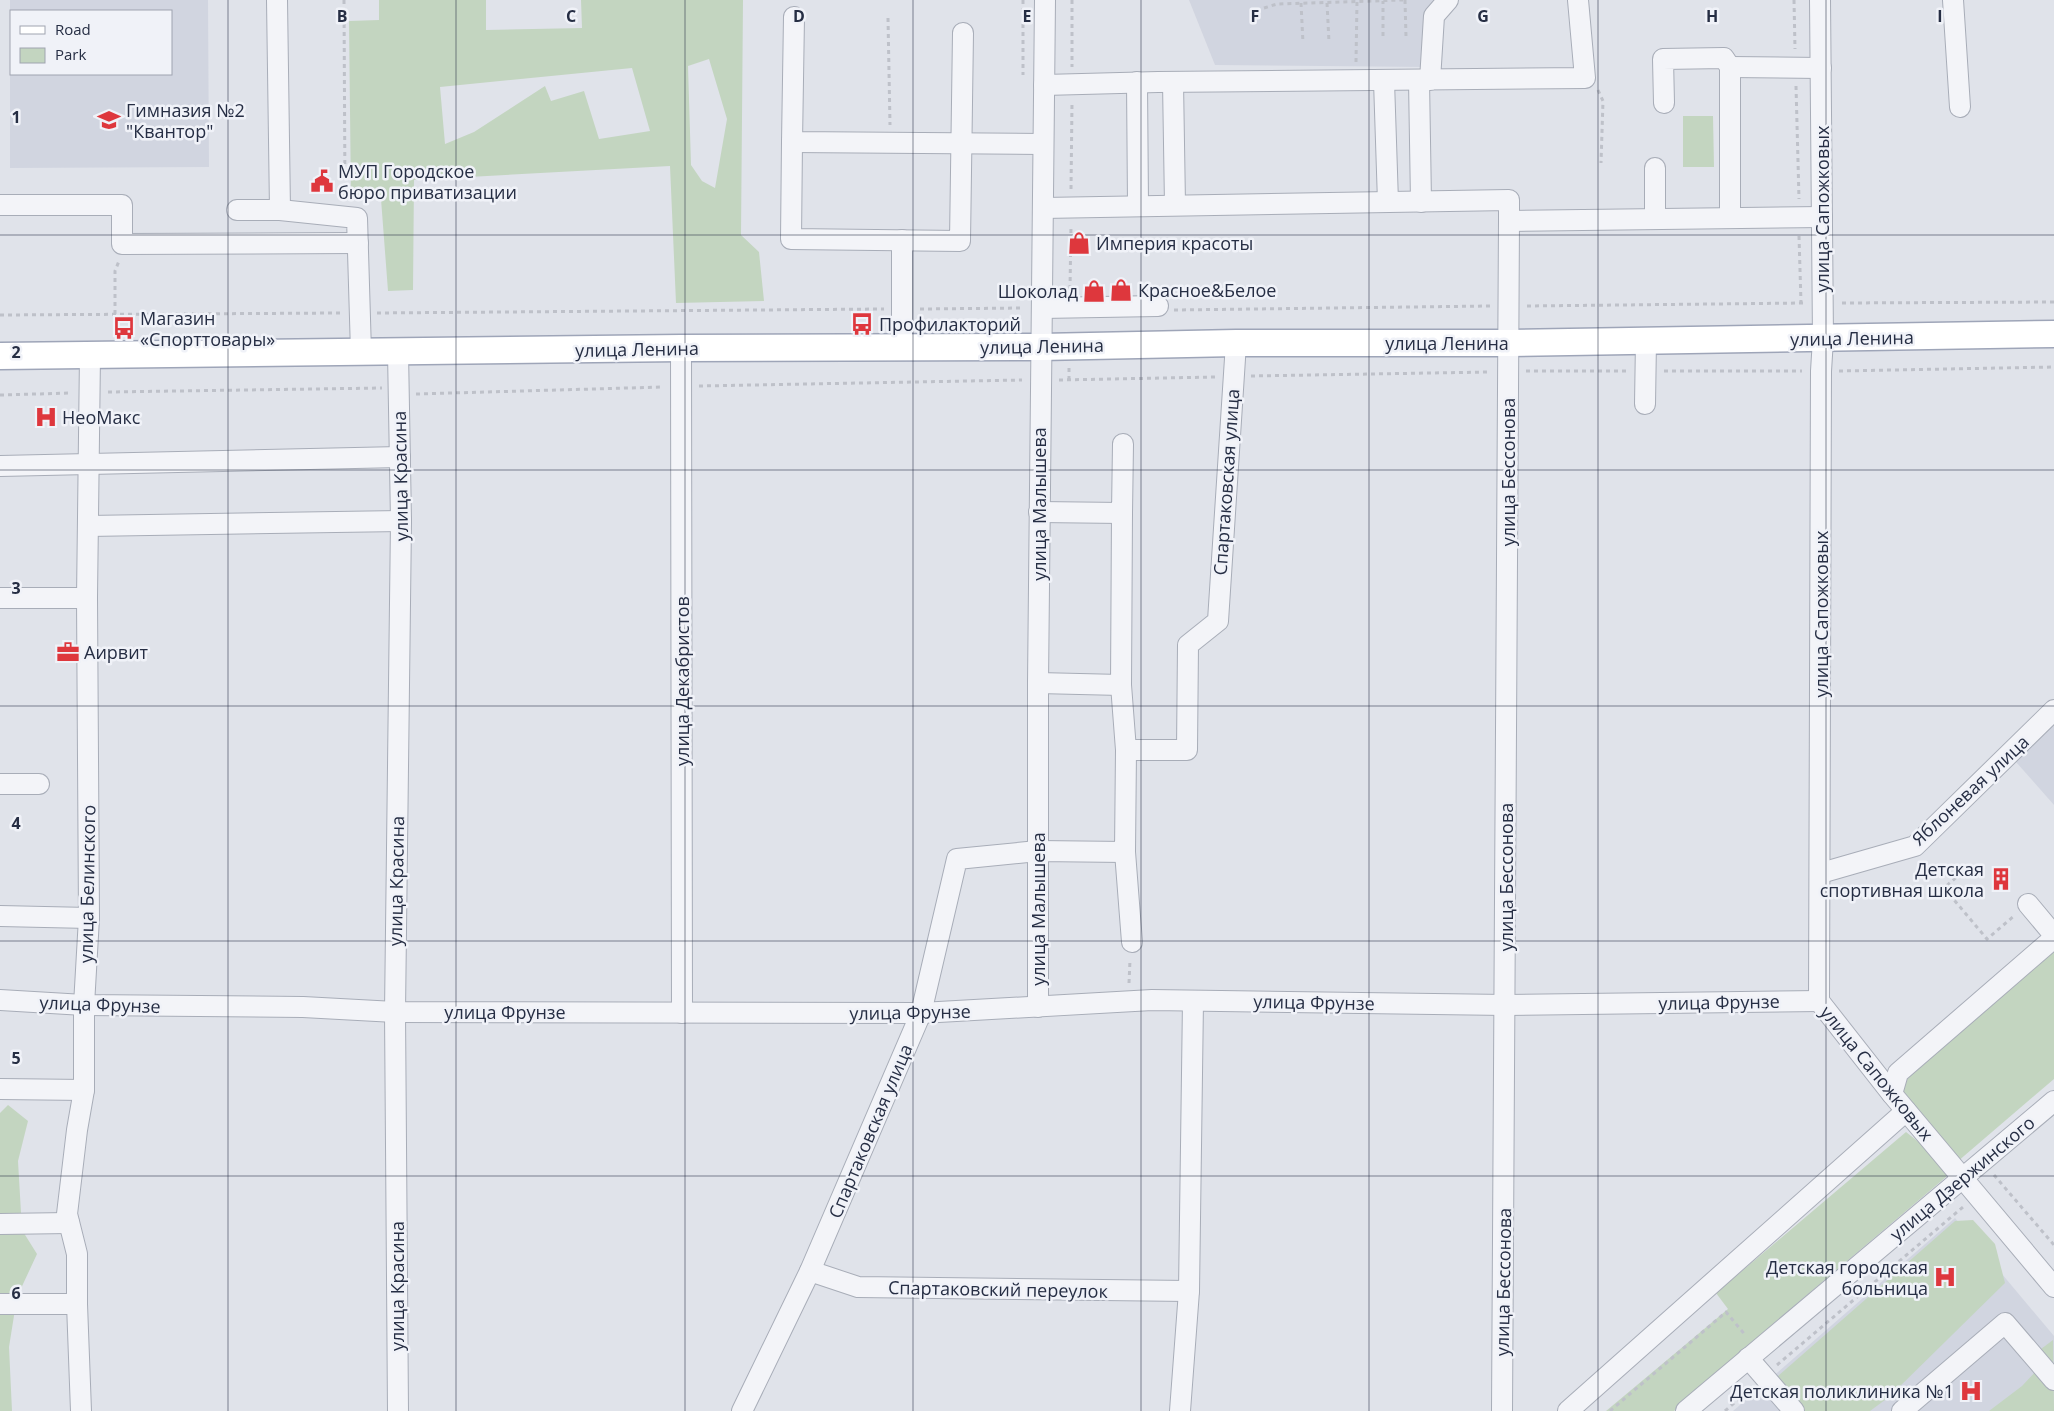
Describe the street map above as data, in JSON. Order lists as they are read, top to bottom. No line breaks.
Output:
{"streets":{"main road":["улица Ленина"],"street":["улица Сапожковых","улица Бессонова","улица Красина","Спартаковская улица","улица Малышева","улица Декабристов","Яблоневая улица","улица Белинского","улица Фрунзе","улица Дзержинского","Спартаковский переулок"]},"crossings":[["улица Сапожковых","улица Ленина"],["улица Сапожковых","Яблоневая улица"],["улица Сапожковых","улица Фрунзе"],["улица Сапожковых","улица Дзержинского"],["улица Ленина","улица Бессонова"],["улица Ленина","улица Красина"],["улица Ленина","Спартаковская улица"],["улица Ленина","улица Малышева"],["улица Ленина","улица Декабристов"],["улица Ленина","улица Белинского"],["улица Бессонова","улица Фрунзе"],["улица Красина","улица Фрунзе"],["Спартаковская улица","улица Малышева"],["Спартаковская улица","улица Фрунзе"],["Спартаковская улица","Спартаковский переулок"],["улица Малышева","улица Фрунзе"],["улица Декабристов","улица Фрунзе"],["улица Белинского","улица Фрунзе"]],"places":{"school or university":["Гимназия №2 \"Квантор\""],"public building":["МУП Городское бюро приватизации"],"shop":["Империя красоты","Красное&Белое","Шоколад"],"bus stop":["Профилакторий","Магазин «Спорттовары»"],"hospital":["НеоМакс","Детская городская больница","Детская поликлиника №1"],"office":["Аирвит"],"building":["Детская спортивная школа"]},"legend":["Road","Park"],"grid":{"columns":["B","C","D","E","F","G","H","I"],"rows":["1","2","3","4","5","6"]}}
